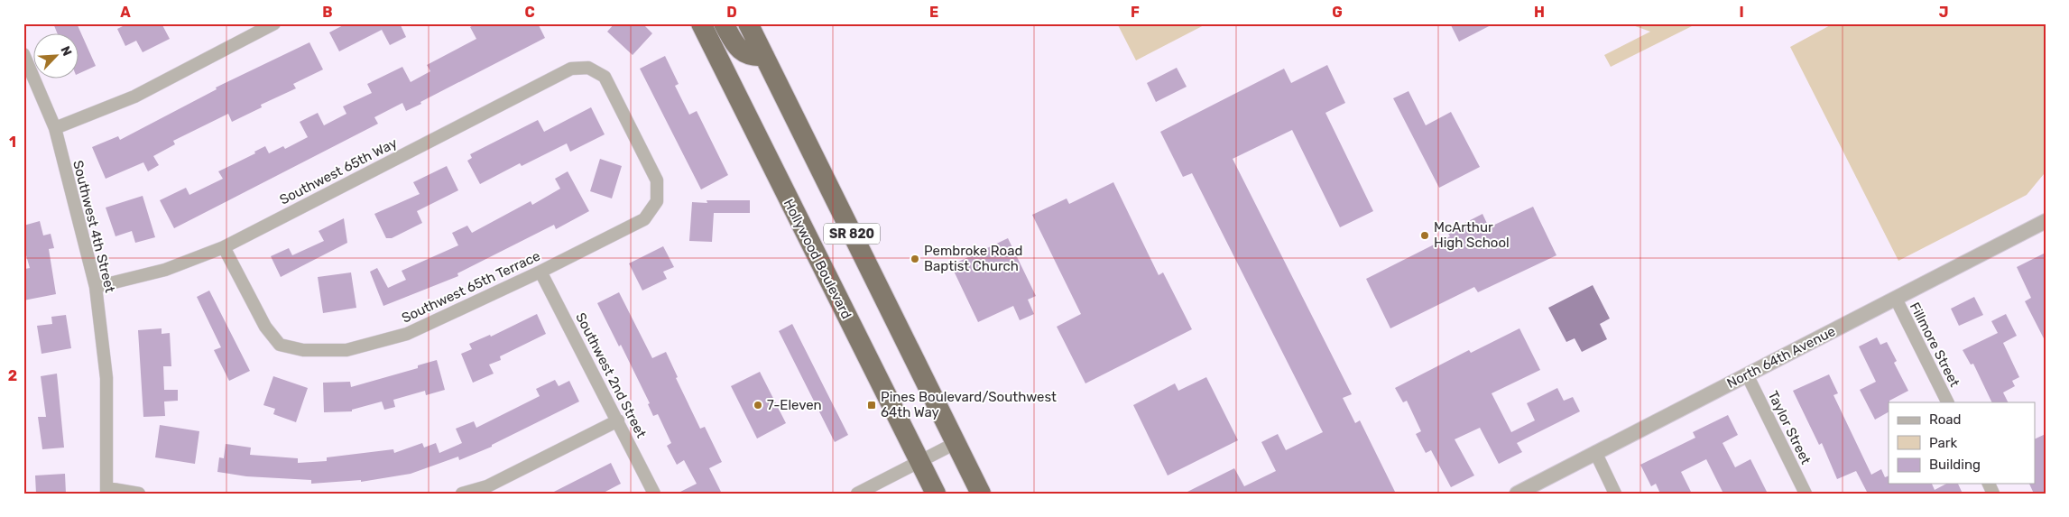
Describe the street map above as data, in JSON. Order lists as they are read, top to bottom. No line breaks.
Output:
{"streets":{"highway":["SR 820","Hollywood Boulevard"],"street":["Southwest 65th Way","Southwest 4th Street","Southwest 65th Terrace","Fillmore Street","North 64th Avenue","Southwest 2nd Street","Taylor Street"]},"crossings":[["Southwest 65th Way","Southwest 4th Street"],["Southwest 65th Way","Southwest 65th Terrace"],["Southwest 65th Terrace","Southwest 2nd Street"],["Fillmore Street","North 64th Avenue"],["North 64th Avenue","Taylor Street"]],"places":{"other":["McArthur High School","Pembroke Road Baptist Church","7-Eleven"],"transit":["Pines Boulevard/Southwest 64th Way"]},"legend":["Road","Park","Building"],"north":"top right","grid":{"columns":["A","B","C","D","E","F","G","H","I","J"],"rows":["1","2"]}}
